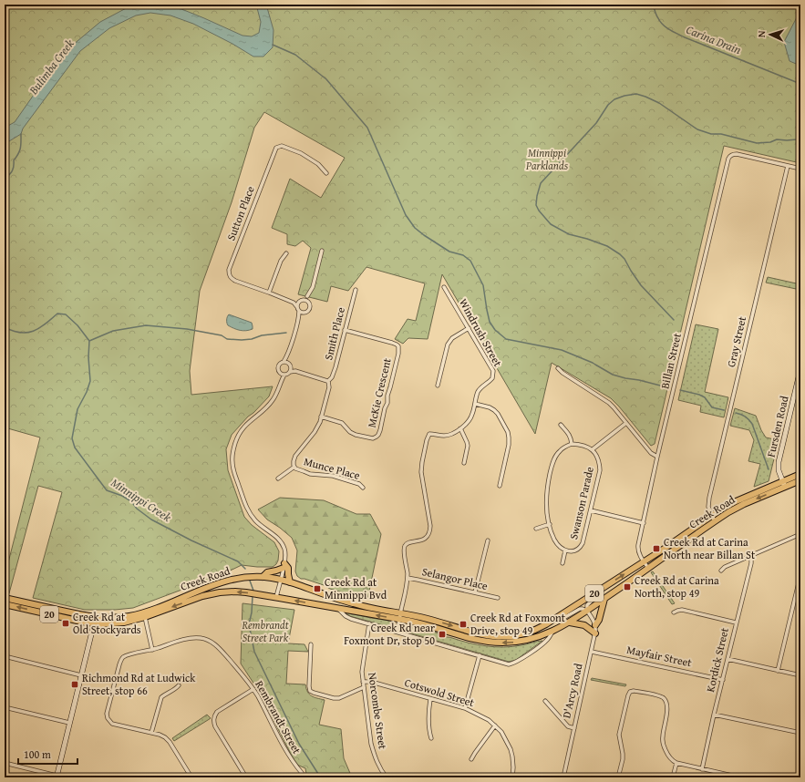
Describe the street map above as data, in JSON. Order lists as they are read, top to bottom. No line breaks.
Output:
{"streets":{"main road":["Fursden Road","Creek Road","20"],"street":["Sutton Place","Windrush Street","Smith Place","Gray Street","Billan Street","McKie Crescent","Munce Place","Swanson Parade","Selangor Place","Mayfair Street","Kordick Street","D'Arcy Road","Cotswold Street","Norcombe Street","Rembrandt Street"]},"crossings":[["Smith Place","McKie Crescent"],["Smith Place","Munce Place"],["Gray Street","Billan Street"],["Gray Street","Creek Road"],["Billan Street","Creek Road"],["McKie Crescent","Munce Place"],["Fursden Road","Creek Road"],["Creek Road","D'Arcy Road"],["Creek Road","Norcombe Street"],["Mayfair Street","Kordick Street"],["Mayfair Street","D'Arcy Road"],["Cotswold Street","Norcombe Street"]],"water":["Carina Drain","Bulimba Creek","Minnippi Creek"],"parks":["Minnippi Parklands","Rembrandt Street Park"],"places":{"transit":["Creek Rd at Carina North near Billan St","Creek Rd at Carina North, stop 49","Creek Rd at Minnippi Bvd","Creek Rd at Old Stockyards","Creek Rd at Foxmont Drive, stop 49","Creek Rd near Foxmont Dr, stop 50","Richmond Rd at Ludwick Street, stop 66"]},"scale_bar":"100 m","north":"left"}
